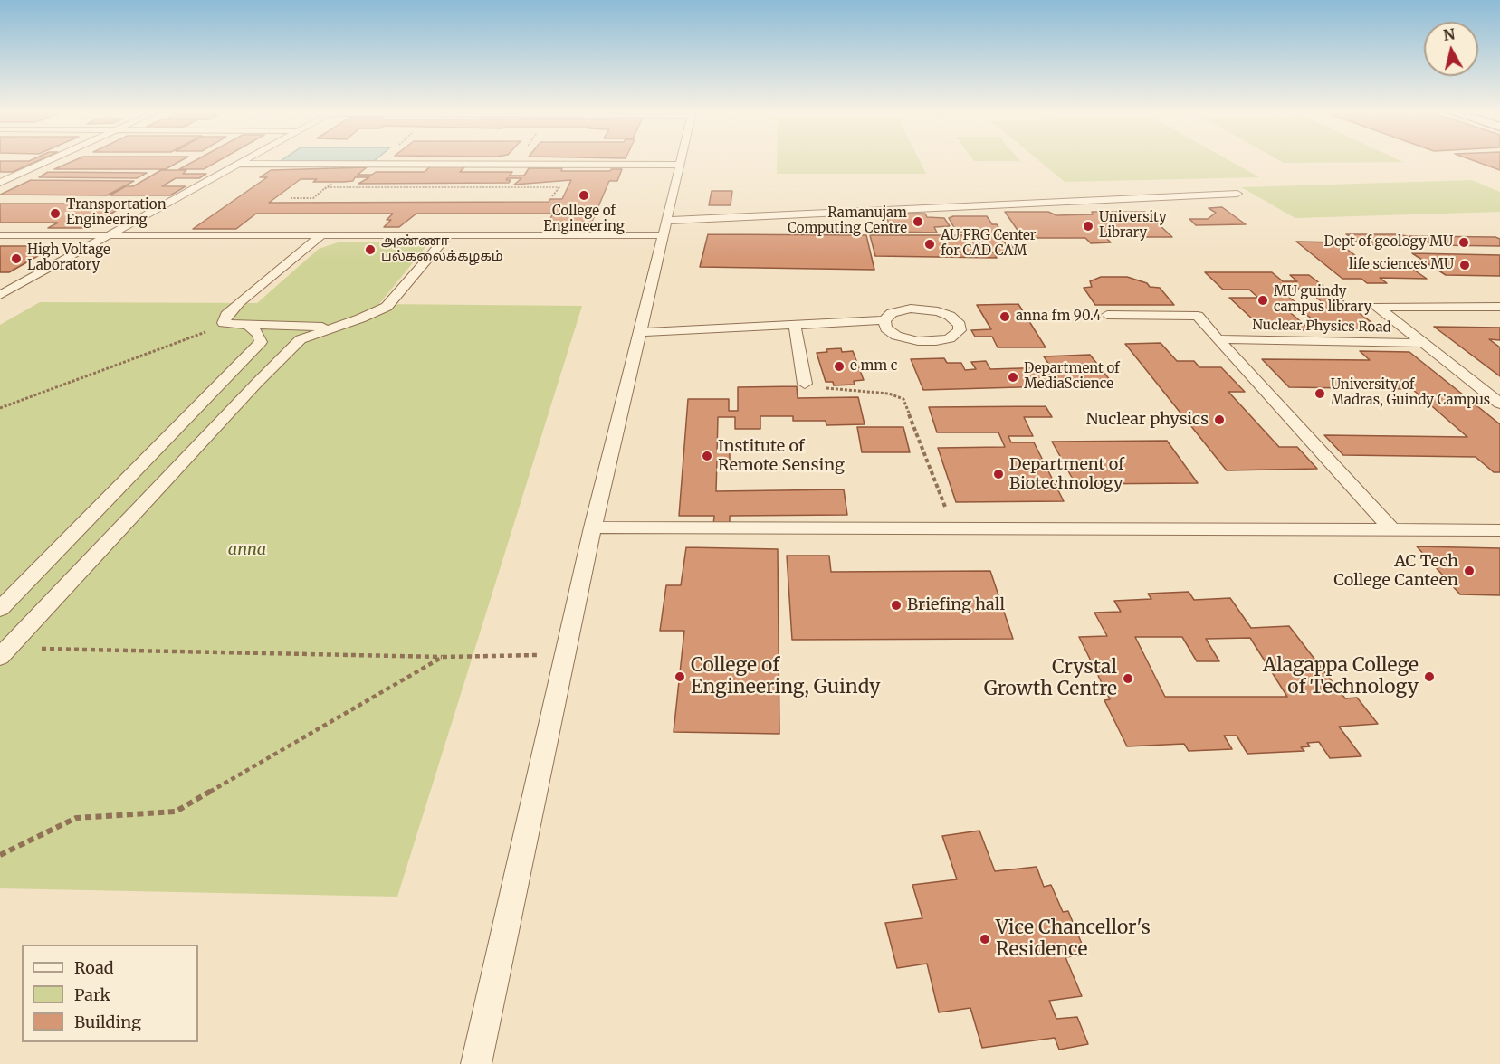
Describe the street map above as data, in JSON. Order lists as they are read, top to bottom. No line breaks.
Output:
{"streets":{"lane":["Nuclear Physics Road"]},"parks":["anna"],"places":["College of Engineering","Transportation Engineering","Ramanujam Computing Centre","University Library","Dept of geology MU","AU FRG Center for CAD CAM","அண்ணா பல்கலைக்கழகம்","High Voltage Laboratory","life sciences MU","MU guindy campus library","anna fm 90.4","e mm c","Department of MediaScience","University of Madras, Guindy Campus","Nuclear physics","Institute of Remote Sensing","Department of Biotechnology","AC Tech College Canteen","Briefing hall","College of Engineering, Guindy","Alagappa College of Technology","Crystal Growth Centre","Vice Chancellor's Residence"],"legend":["Road","Park","Building"],"north":"top"}
